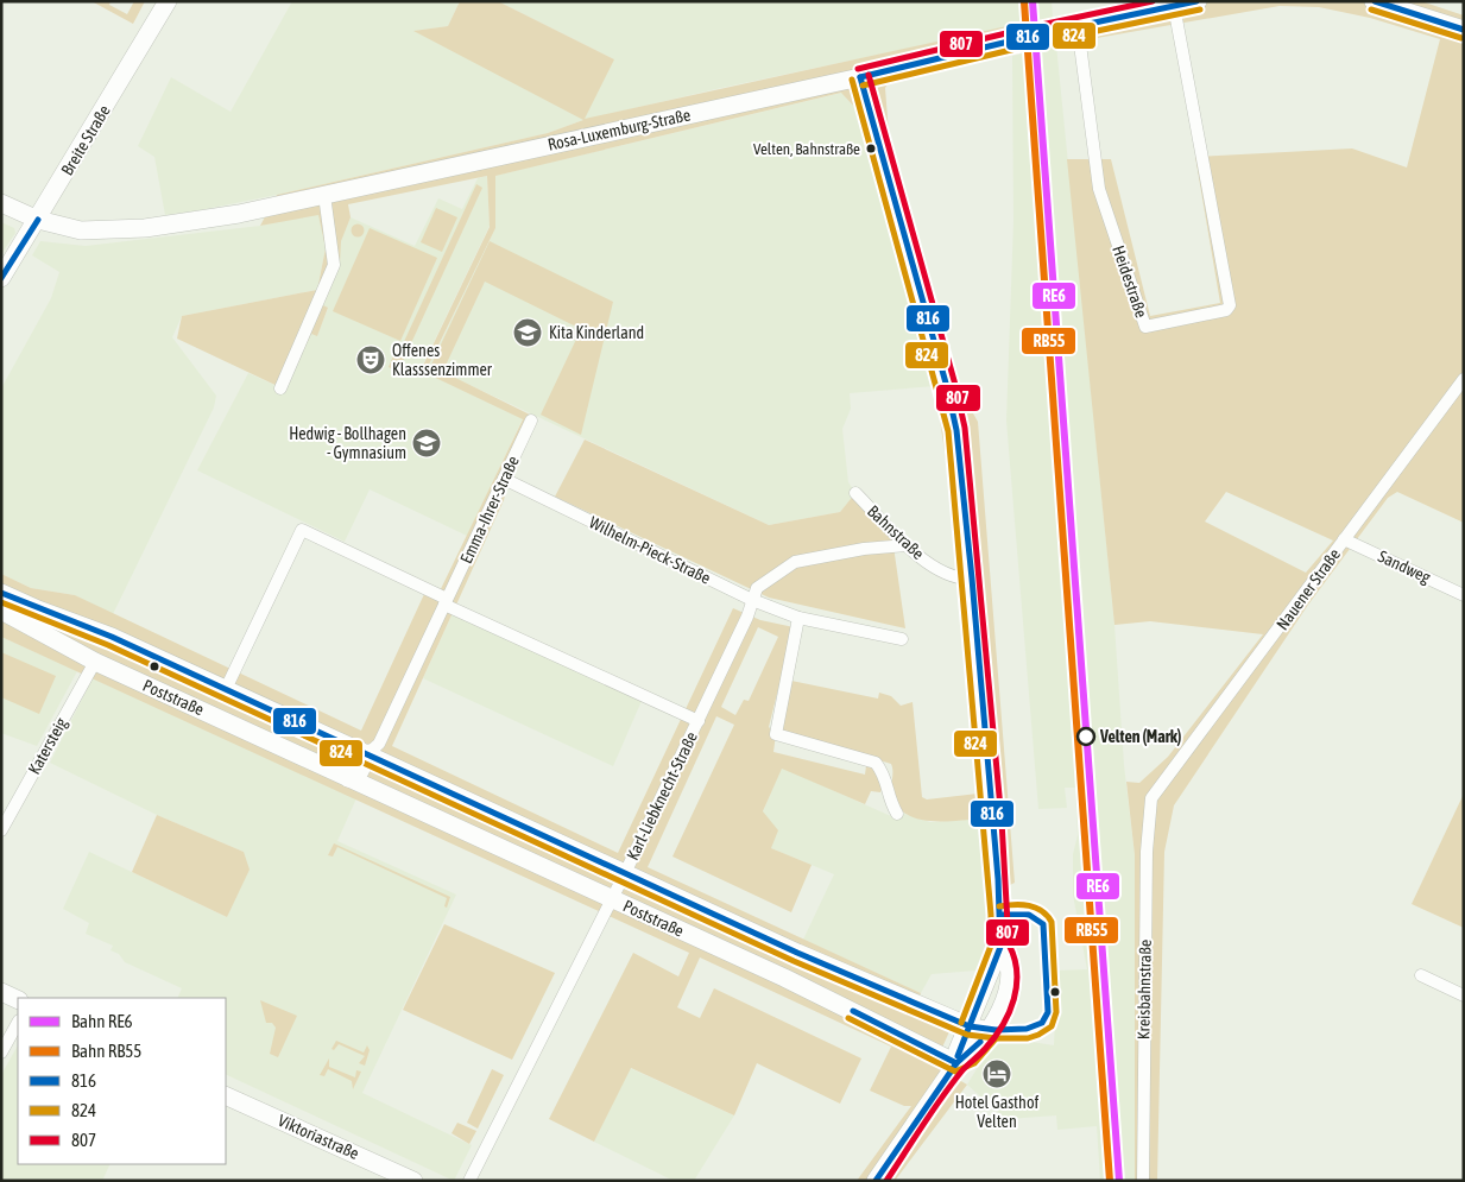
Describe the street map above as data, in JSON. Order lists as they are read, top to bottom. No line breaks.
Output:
{"streets":{"street":["Rosa-Luxemburg-Straße","Breite Straße","Heidestraße","Emma-Ihrer-Straße","Bahnstraße","Wilhelm-Pieck-Straße","Sandweg","Nauener Straße","Poststraße","Katersteig","Karl-Liebknecht-Straße","Kreisbahnstraße","Viktoriastraße"]},"crossings":[["Rosa-Luxemburg-Straße","Breite Straße"],["Rosa-Luxemburg-Straße","Heidestraße"],["Emma-Ihrer-Straße","Wilhelm-Pieck-Straße"],["Emma-Ihrer-Straße","Poststraße"],["Wilhelm-Pieck-Straße","Karl-Liebknecht-Straße"],["Sandweg","Nauener Straße"],["Nauener Straße","Kreisbahnstraße"],["Poststraße","Katersteig"],["Poststraße","Karl-Liebknecht-Straße"]],"places":{"other":["Velten, Bahnstraße","Velten (Mark)"],"school or university":["Kita Kinderland","Hedwig - Bollhagen - Gymnasium"],"theatre":["Offenes Klasssenzimmer"],"hotel":["Hotel Gasthof Velten"]},"lines":["rail line RE6","transit line 816","transit line 807","rail line RB55","transit line 824"],"legend":["Bahn RE6","Bahn RB55","816","824","807"]}
